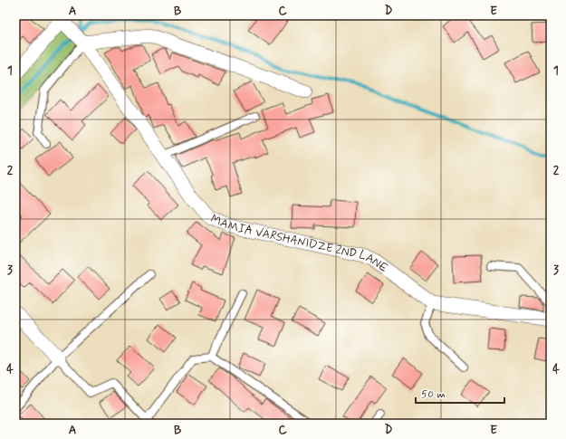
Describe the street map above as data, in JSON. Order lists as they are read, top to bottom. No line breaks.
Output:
{"streets":{"street":["MAMIA VARSHANIDZE 2ND LANE"]},"scale_bar":"50 m","grid":{"columns":["A","B","C","D","E"],"rows":["1","2","3","4"]}}
